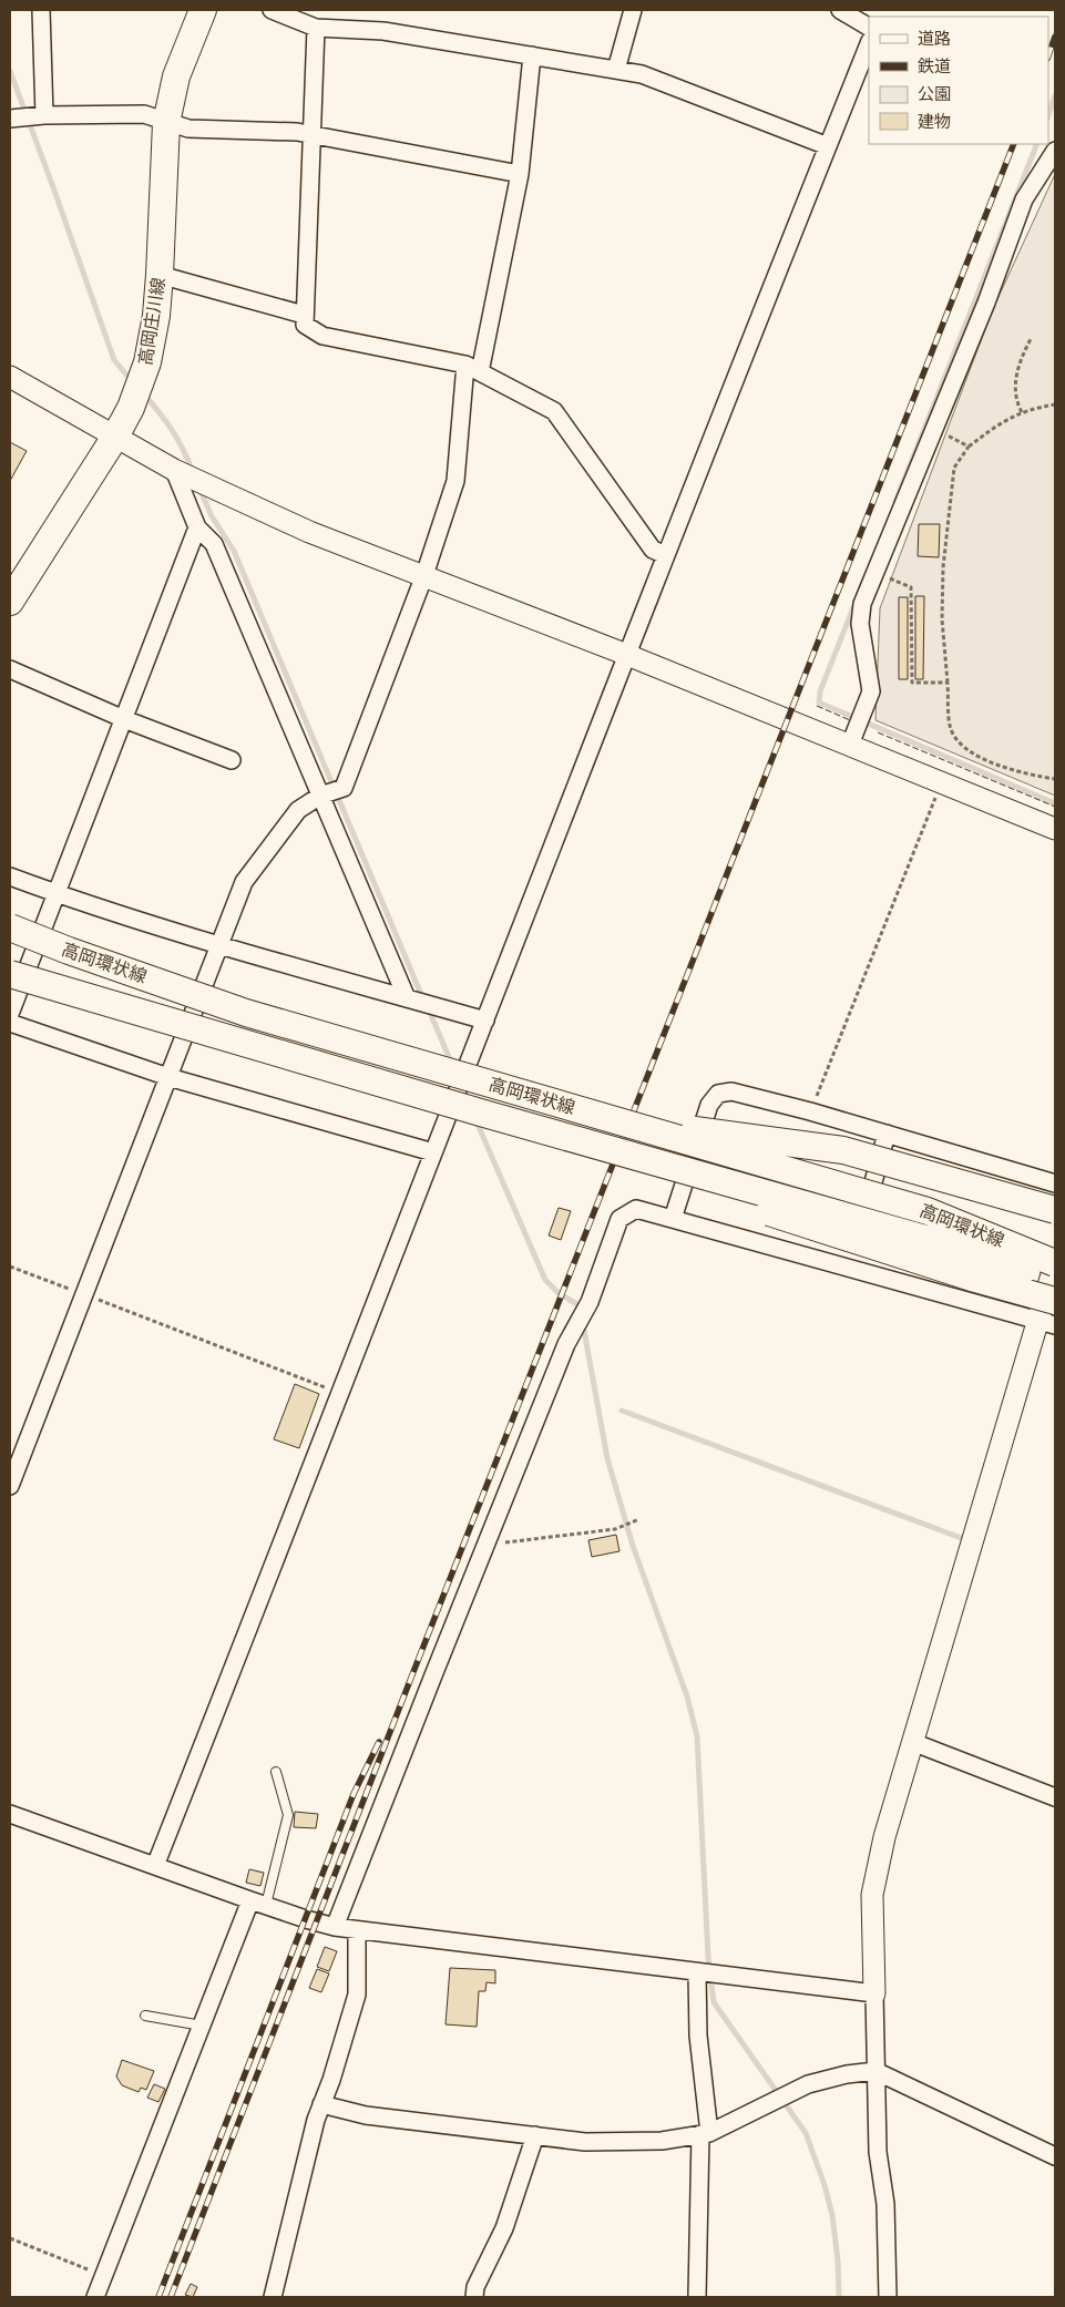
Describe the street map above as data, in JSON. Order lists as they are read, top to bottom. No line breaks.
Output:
{"streets":{"main road":["高岡庄川線","高岡環状線"]},"legend":["道路","鉄道","公園","建物"]}
